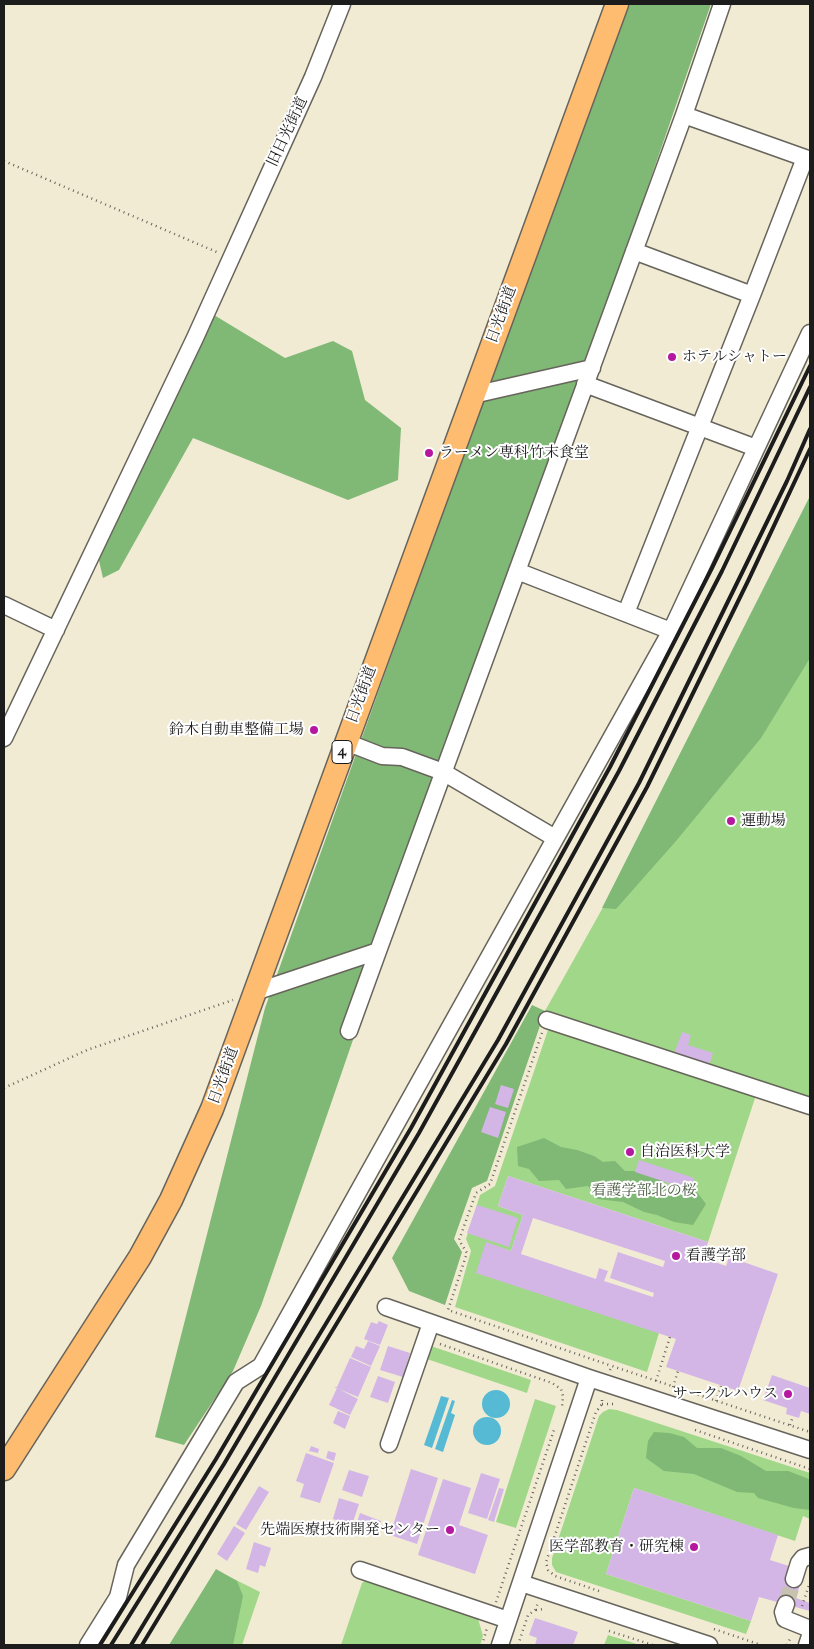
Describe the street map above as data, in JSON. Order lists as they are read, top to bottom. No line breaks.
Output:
{"streets":{"highway":["日光街道","4"],"street":["旧日光街道"]},"parks":["看護学部北の桜"],"places":["ホテルシャトー","ラーメン専科竹末食堂","鈴木自動車整備工場","運動場","自治医科大学","看護学部","サークルハウス","先端医療技術開発センター","医学部教育・研究棟"]}
